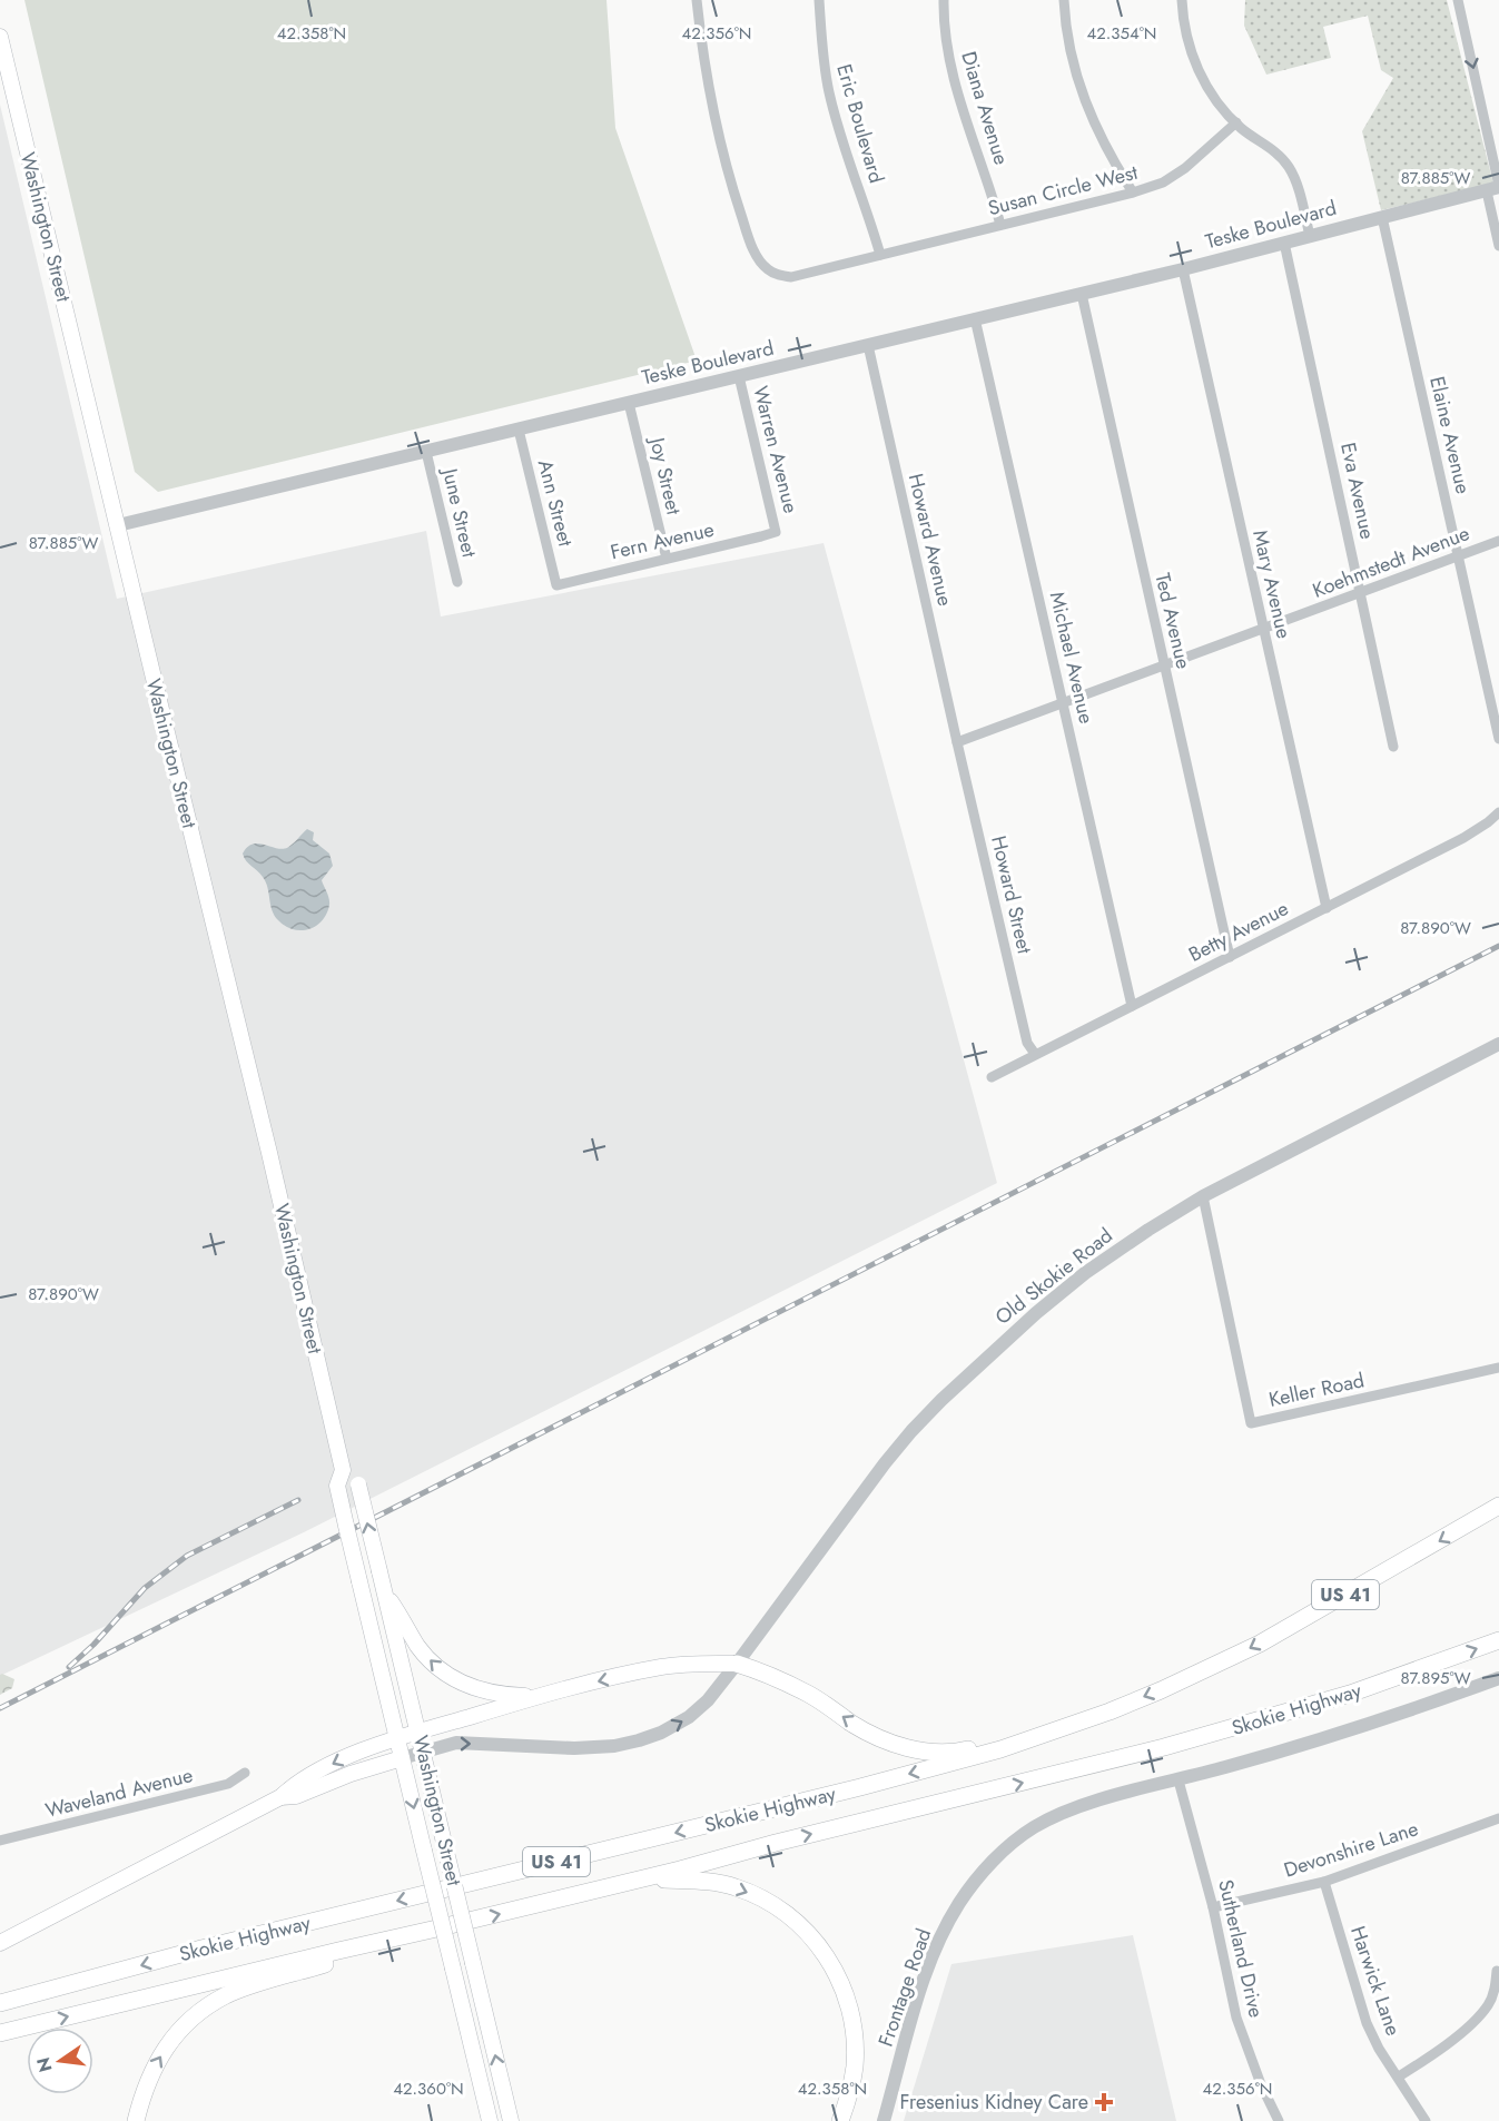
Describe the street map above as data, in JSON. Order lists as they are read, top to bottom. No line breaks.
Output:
{"streets":{"highway":["US 41","Skokie Highway"],"main road":["Washington Street"],"street":["Diana Avenue","Eric Boulevard","Susan Circle West","Teske Boulevard","Elaine Avenue","Warren Avenue","Joy Street","Eva Avenue","Ann Street","June Street","Howard Avenue","Fern Avenue","Koehmstedt Avenue","Mary Avenue","Ted Avenue","Michael Avenue","Howard Street","Betty Avenue","Old Skokie Road","Keller Road","Waveland Avenue","Devonshire Lane","Sutherland Drive","Harwick Lane","Frontage Road"]},"crossings":[["Diana Avenue","Susan Circle West"],["Eric Boulevard","Susan Circle West"],["Teske Boulevard","Washington Street"],["Teske Boulevard","Elaine Avenue"],["Teske Boulevard","Warren Avenue"],["Teske Boulevard","Joy Street"],["Teske Boulevard","Eva Avenue"],["Teske Boulevard","Ann Street"],["Teske Boulevard","June Street"],["Teske Boulevard","Howard Avenue"],["Teske Boulevard","Mary Avenue"],["Teske Boulevard","Ted Avenue"],["Teske Boulevard","Michael Avenue"],["Washington Street","Old Skokie Road"],["Elaine Avenue","Koehmstedt Avenue"],["Warren Avenue","Fern Avenue"],["Joy Street","Fern Avenue"],["Eva Avenue","Koehmstedt Avenue"],["Ann Street","Fern Avenue"],["Howard Avenue","Koehmstedt Avenue"],["Howard Avenue","Howard Street"],["Koehmstedt Avenue","Mary Avenue"],["Koehmstedt Avenue","Ted Avenue"],["Koehmstedt Avenue","Michael Avenue"],["Koehmstedt Avenue","Howard Street"],["Mary Avenue","Betty Avenue"],["Ted Avenue","Betty Avenue"],["Michael Avenue","Betty Avenue"],["Howard Street","Betty Avenue"],["Old Skokie Road","Keller Road"],["Devonshire Lane","Sutherland Drive"],["Devonshire Lane","Harwick Lane"],["Sutherland Drive","Frontage Road"]],"places":{"health":["Fresenius Kidney Care"]},"north":"left","coordinates":["42.358°N","42.356°N","42.354°N","87.885°W","87.890°W","87.895°W","42.360°N"]}
